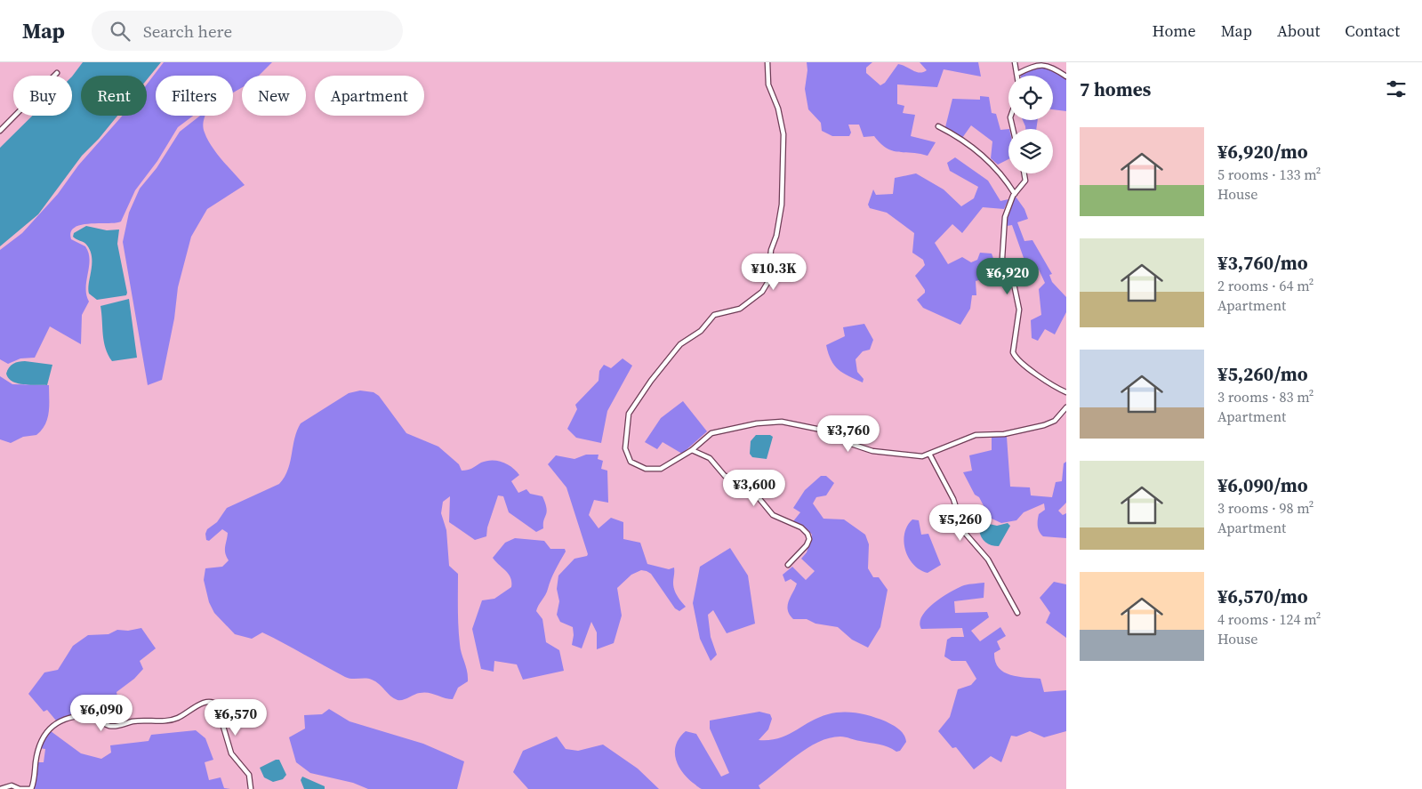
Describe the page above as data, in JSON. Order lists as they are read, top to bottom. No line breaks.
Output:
{"page":{"header":"Map","search":"Search here","nav":["Home","Map","About","Contact"],"heading":"7 homes","chip":["Buy","Rent","Filters","New","Apartment"],"list":[{"name":"¥6,920/mo","note":"5 rooms · 133 m² · House"},{"name":"¥3,760/mo","note":"2 rooms · 64 m² · Apartment"},{"name":"¥5,260/mo","note":"3 rooms · 83 m² · Apartment"},{"name":"¥6,090/mo","note":"3 rooms · 98 m² · Apartment"},{"name":"¥6,570/mo","note":"4 rooms · 124 m² · House"}],"price":["¥10.3K","¥6,920","¥3,760","¥3,600","¥5,260","¥6,090","¥6,570"]}}
